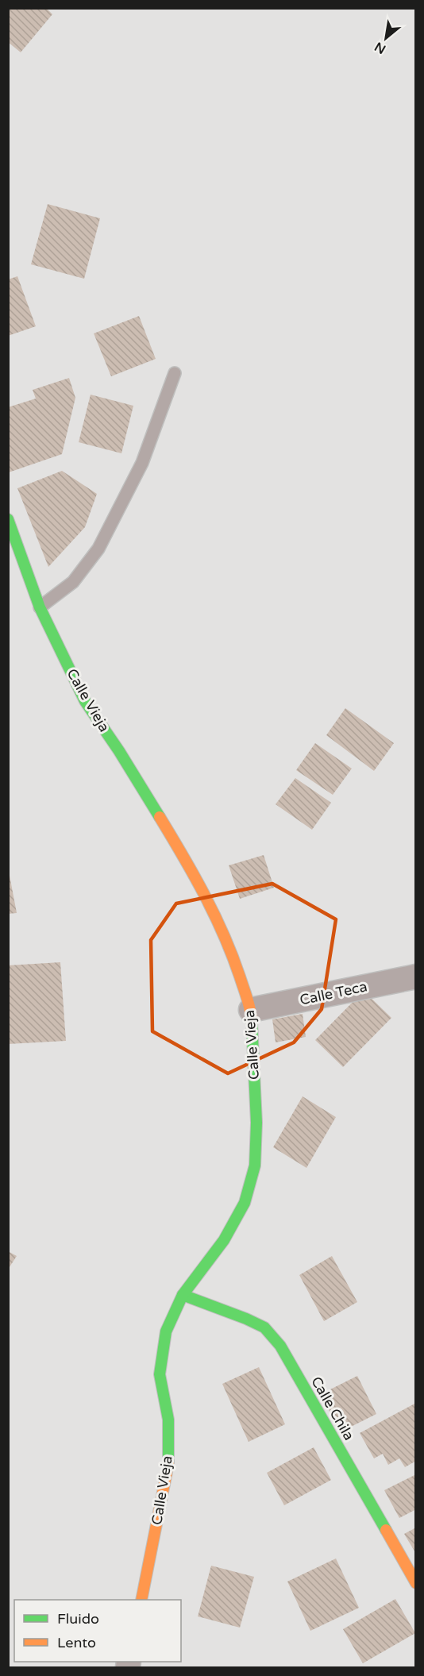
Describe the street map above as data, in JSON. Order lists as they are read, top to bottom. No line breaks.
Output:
{"streets":{"street":["Calle Vieja","Calle Teca","Calle Chila"]},"crossings":[["Calle Vieja","Calle Teca"],["Calle Vieja","Calle Chila"]],"legend":["Fluido","Lento"],"north":"bottom left"}
